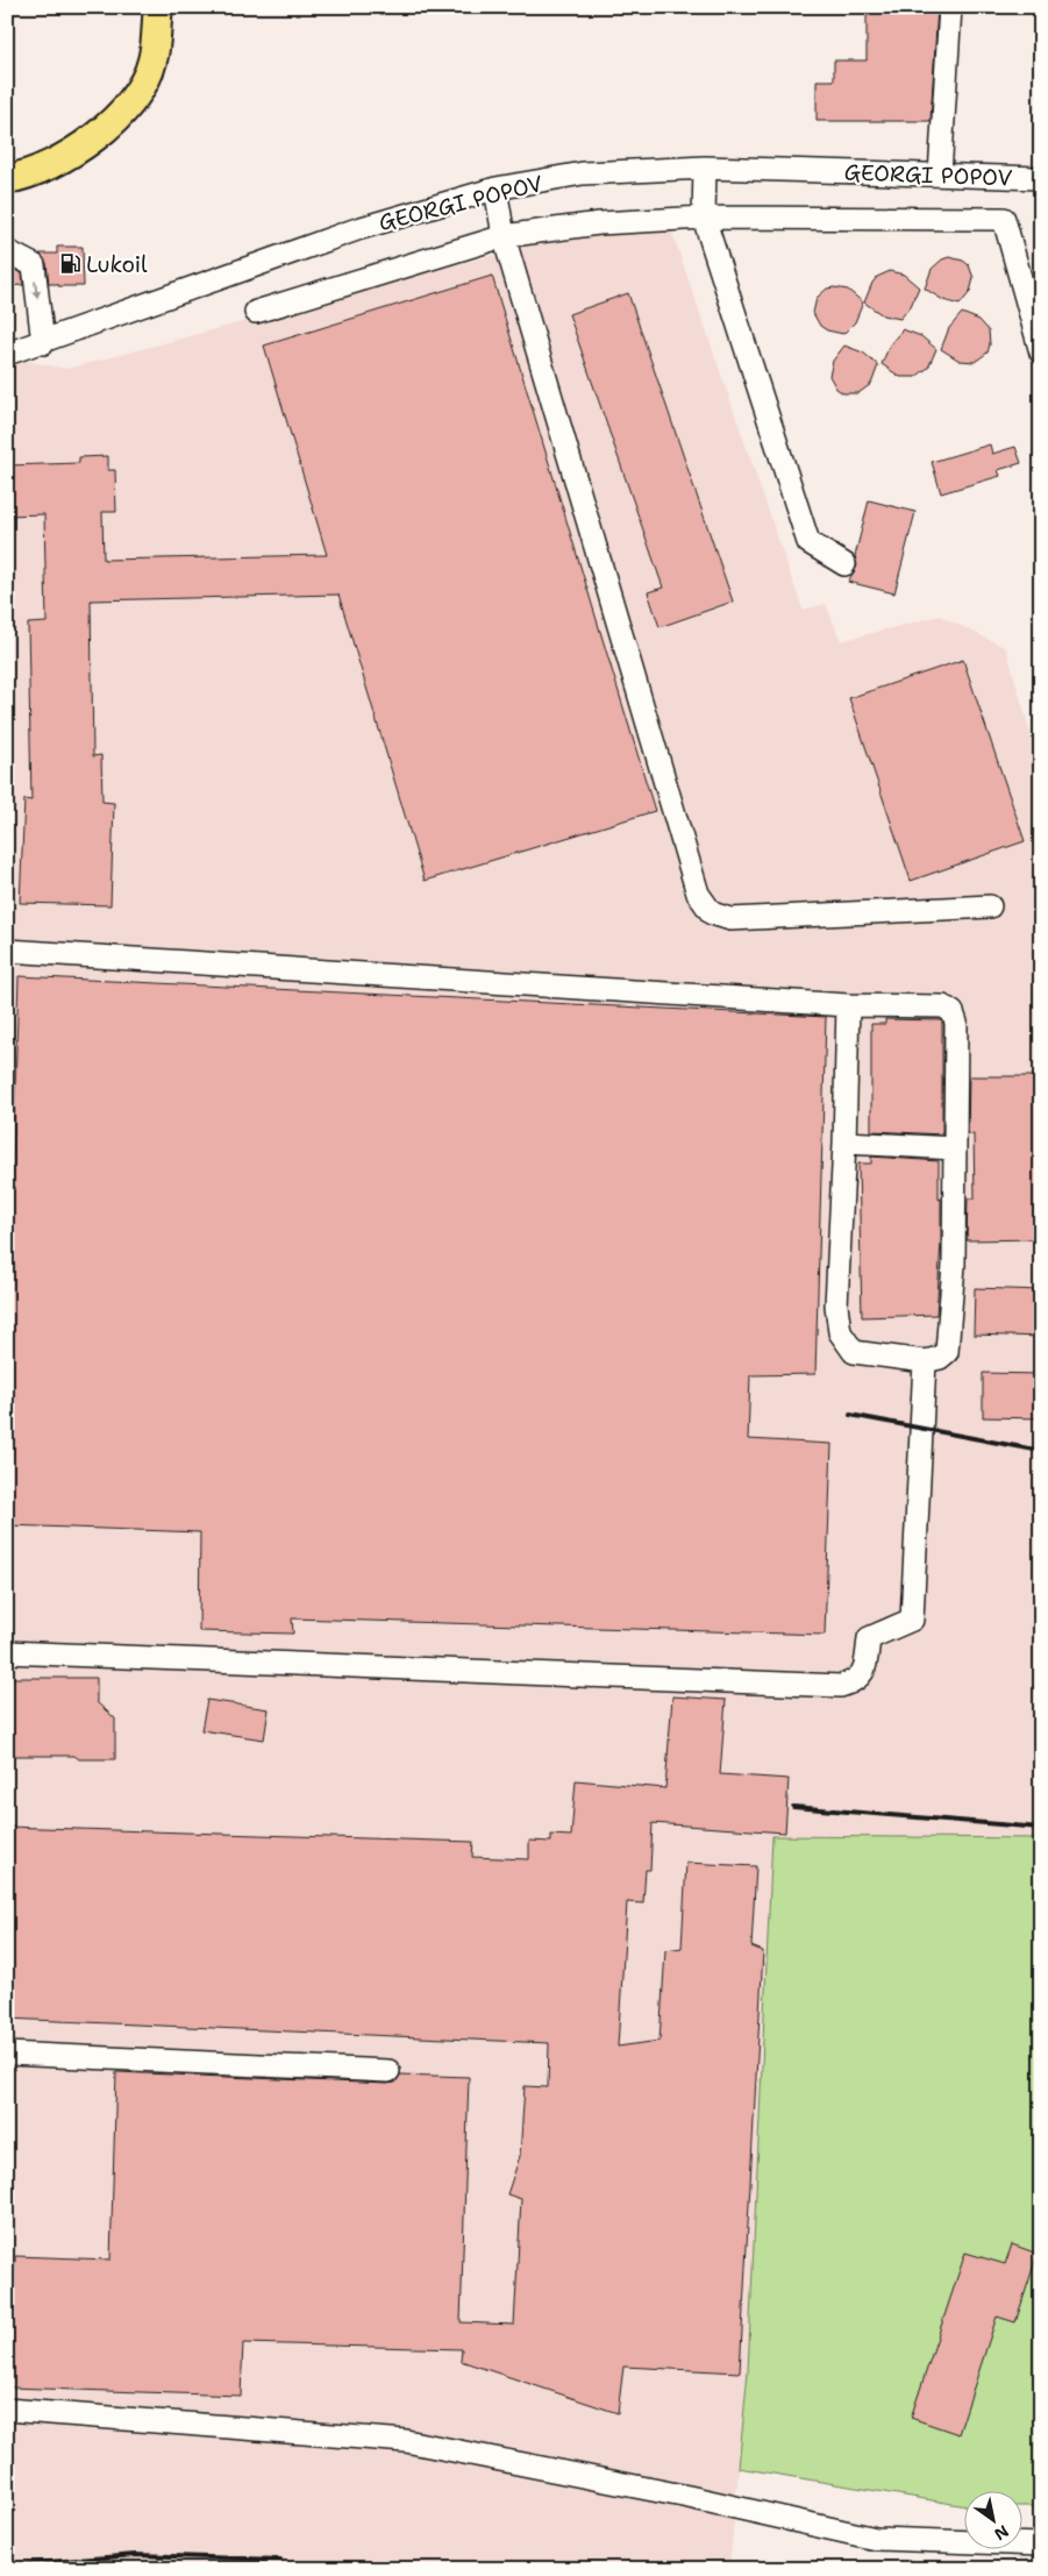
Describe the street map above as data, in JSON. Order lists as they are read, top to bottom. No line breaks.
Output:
{"streets":{"street":["GEORGI POPOV"]},"places":{"fuel station":["Lukoil"]},"north":"bottom right"}
